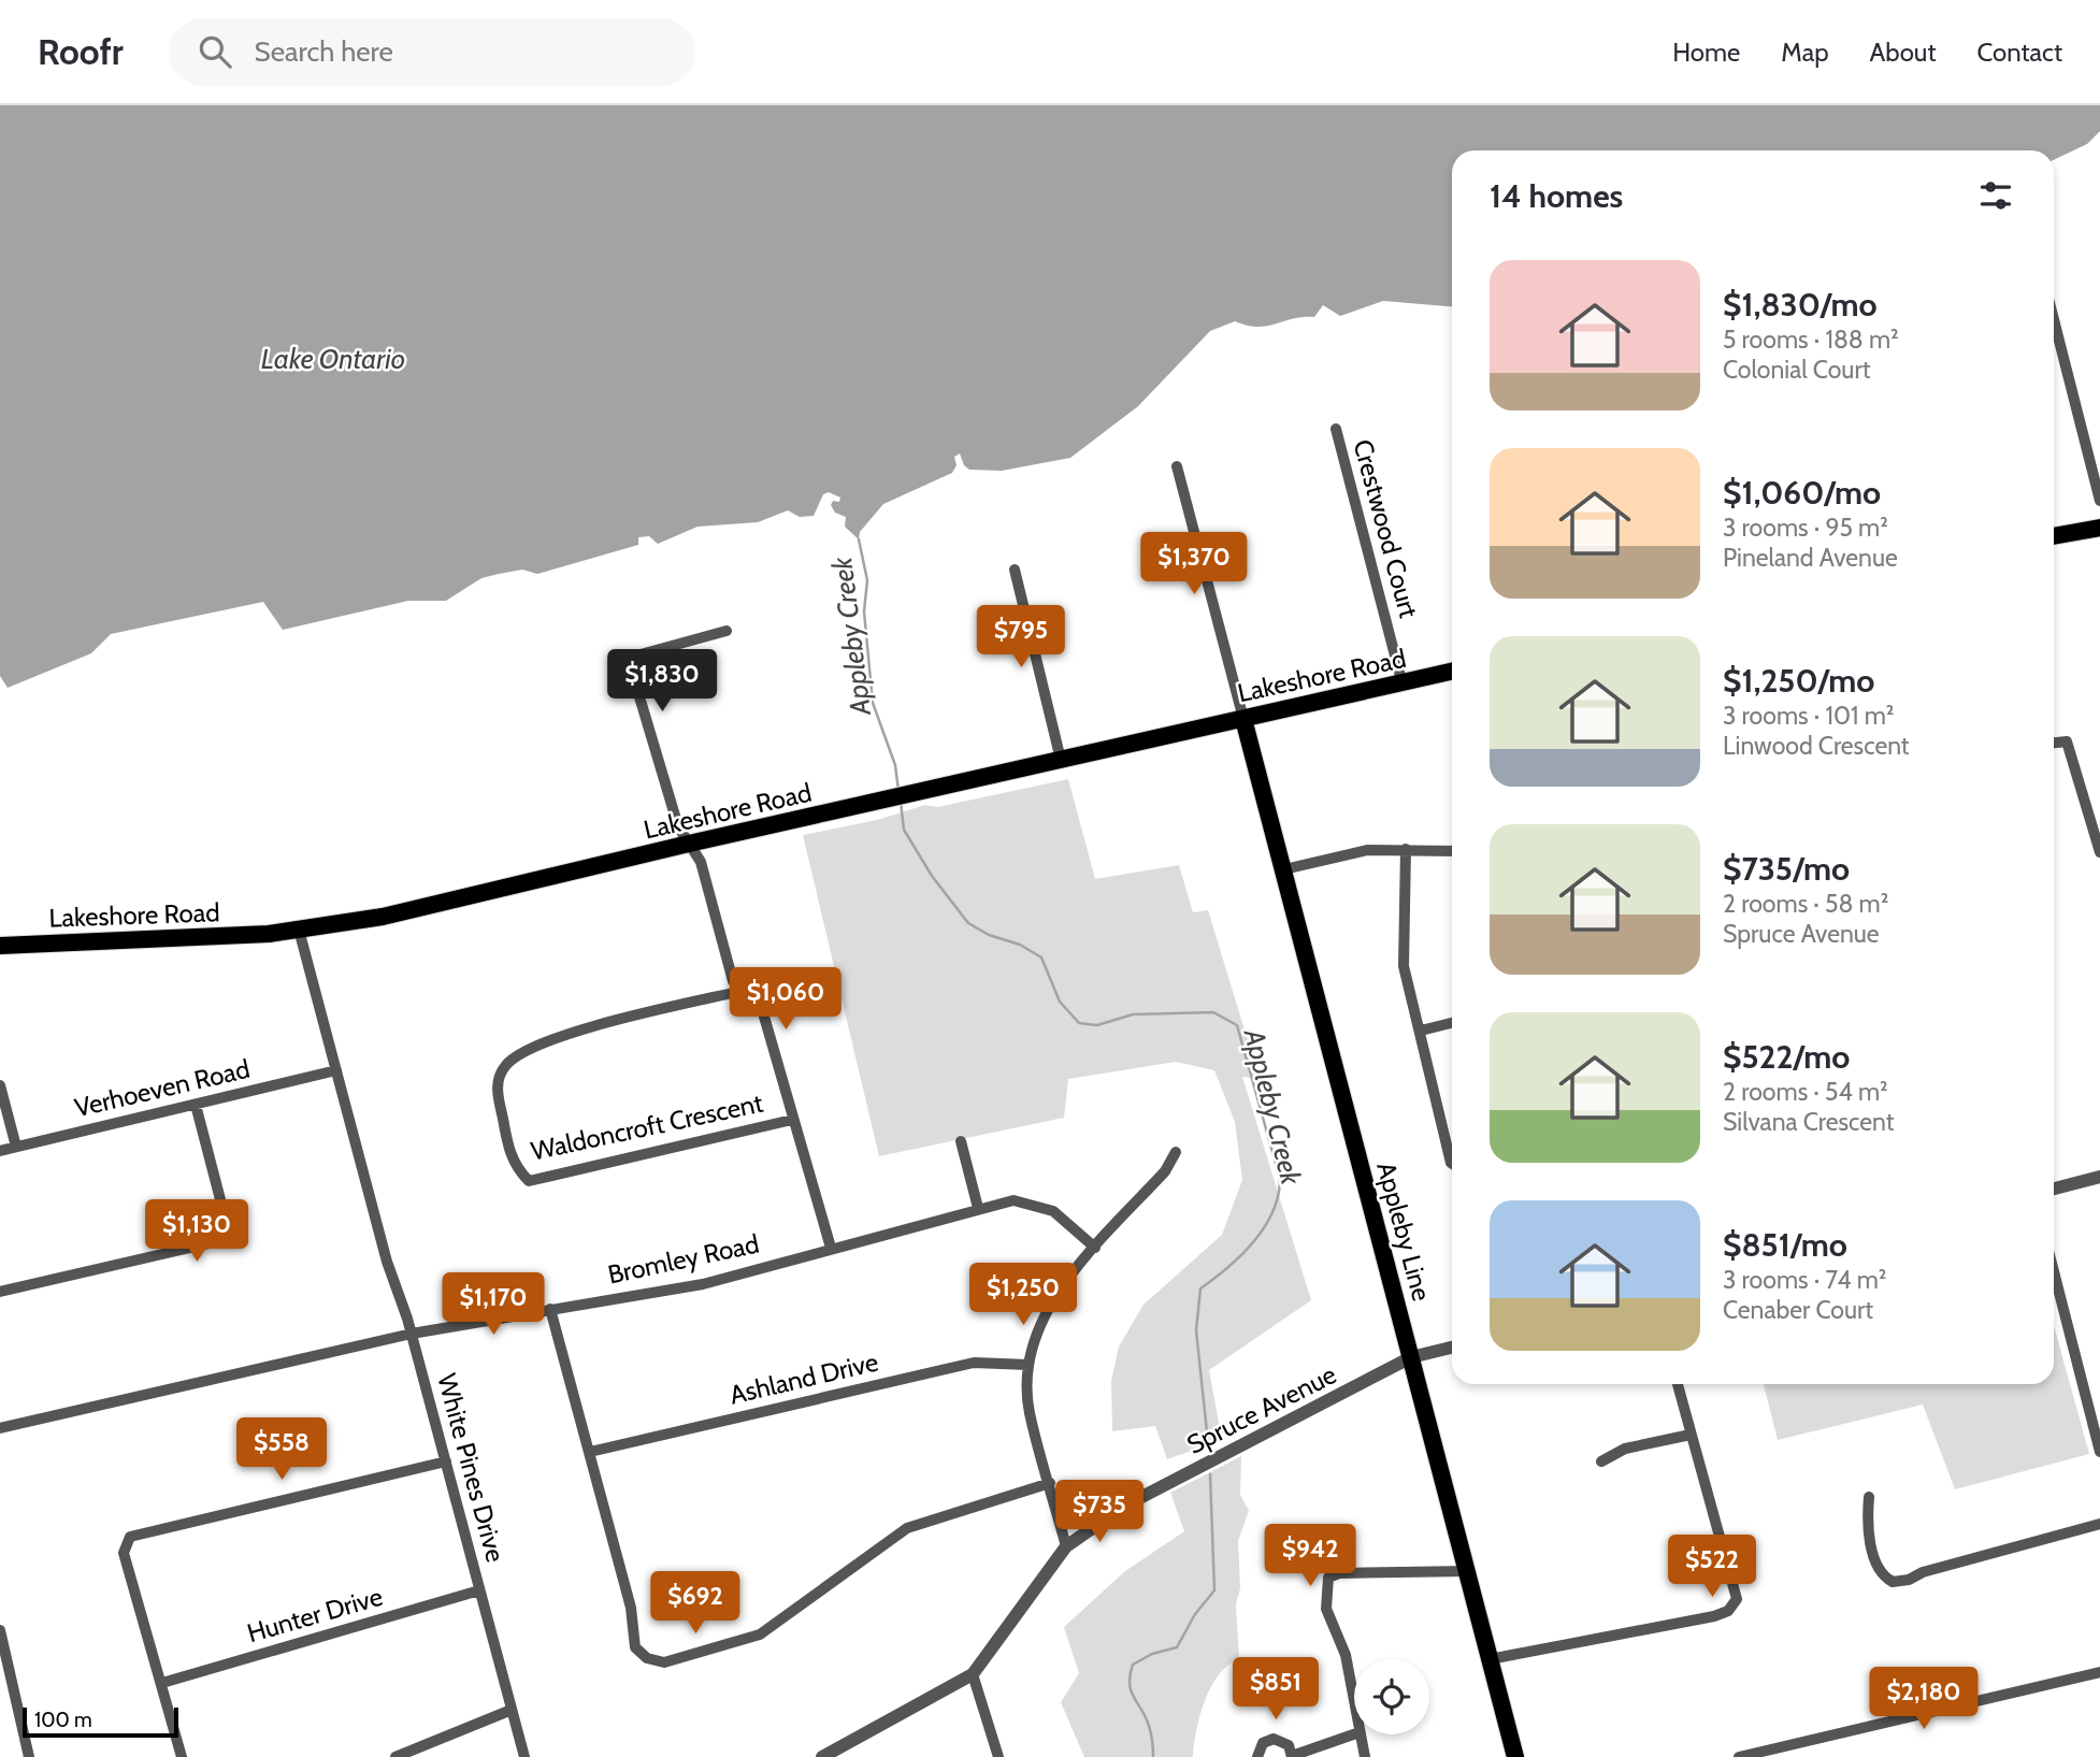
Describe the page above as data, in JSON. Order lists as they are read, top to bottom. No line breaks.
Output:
{"streets":{"main road":["Lakeshore Road","Appleby Line"],"street":["Crestwood Court","Verhoeven Road","Waldoncroft Crescent","Bromley Road","Ashland Drive","Spruce Avenue","White Pines Drive","Hunter Drive"]},"crossings":[["Crestwood Court","Lakeshore Road"],["Lakeshore Road","Appleby Line"],["Lakeshore Road","White Pines Drive"],["Verhoeven Road","White Pines Drive"],["Appleby Line","Spruce Avenue"],["Bromley Road","White Pines Drive"],["White Pines Drive","Hunter Drive"]],"water":["Lake Ontario","Appleby Creek"],"scale_bar":"100 m","page":{"header":"Roofr","search":"Search here","nav":["Home","Map","About","Contact"],"heading":"14 homes","list":[{"name":"$1,830/mo","note":"5 rooms · 188 m² · Colonial Court"},{"name":"$1,060/mo","note":"3 rooms · 95 m² · Pineland Avenue"},{"name":"$1,250/mo","note":"3 rooms · 101 m² · Linwood Crescent"},{"name":"$735/mo","note":"2 rooms · 58 m² · Spruce Avenue"},{"name":"$522/mo","note":"2 rooms · 54 m² · Silvana Crescent"},{"name":"$851/mo","note":"3 rooms · 74 m² · Cenaber Court"}],"price":["$1,370","$795","$1,830","$1,060","$1,130","$1,250","$1,170","$558","$735","$942","$522","$692","$851","$2,180"],"scale":"100 m"}}
